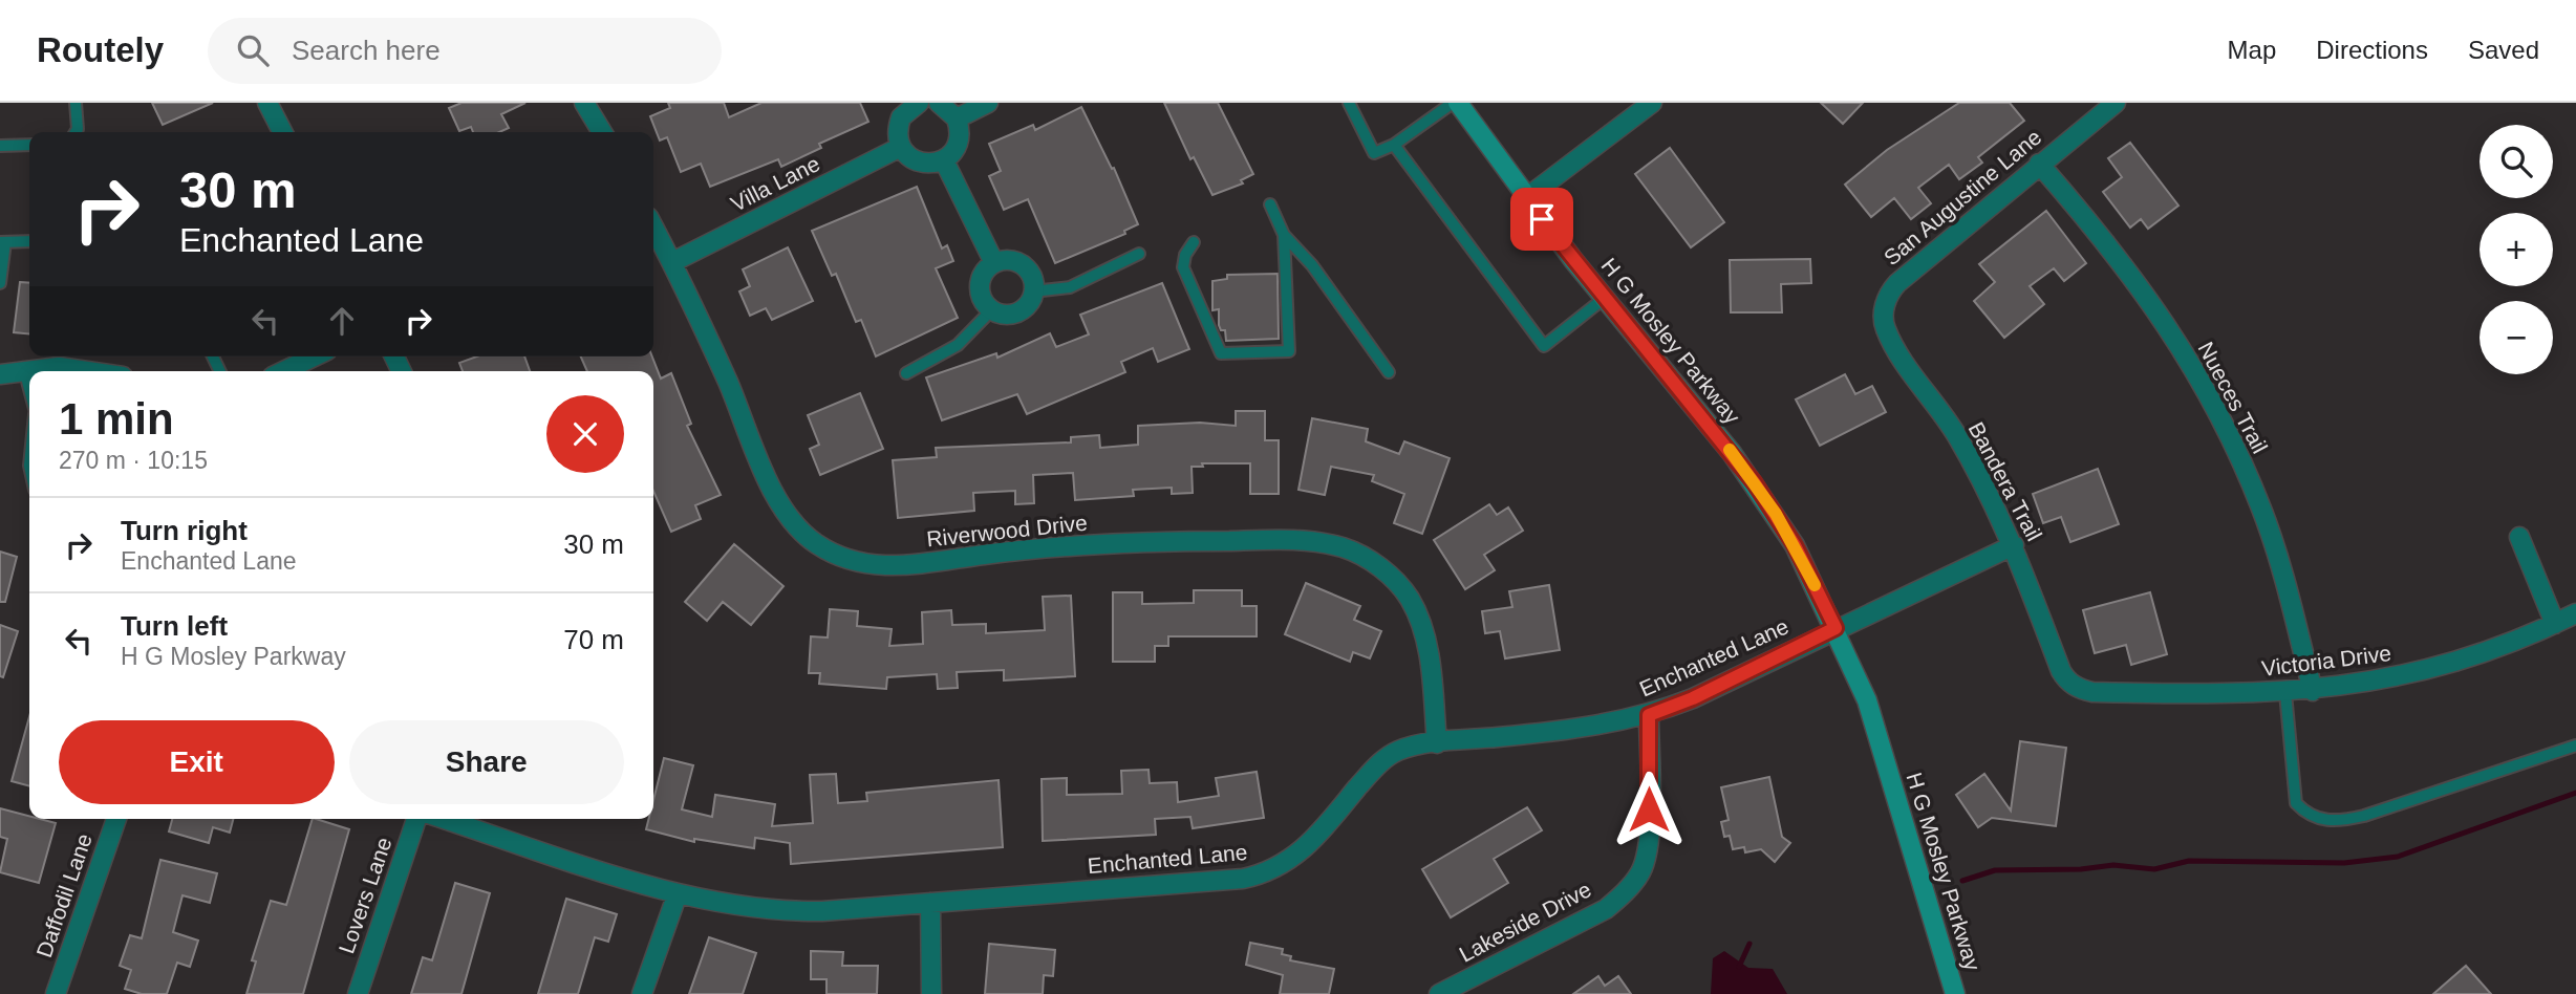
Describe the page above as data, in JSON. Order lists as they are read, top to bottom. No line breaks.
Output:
{"streets":{"main road":["H G Mosley Parkway"],"street":["Villa Lane","San Augustine Lane","Nueces Trail","Bandera Trail","Riverwood Drive","Enchanted Lane","Victoria Drive","Daffodil Lane","Lovers Lane","Lakeside Drive"]},"crossings":[["Villa Lane","Riverwood Drive"],["San Augustine Lane","Nueces Trail"],["San Augustine Lane","Bandera Trail"],["H G Mosley Parkway","Enchanted Lane"],["Nueces Trail","Victoria Drive"],["Bandera Trail","Enchanted Lane"],["Bandera Trail","Victoria Drive"],["Riverwood Drive","Enchanted Lane"],["Enchanted Lane","Lakeside Drive"]],"page":{"header":"Routely","search":"Search here","nav":["Map","Directions","Saved"],"map_buttons":["+","−"],"turn":["30 m","Enchanted Lane"],"heading":["1 min","270 m · 10:15"],"list":[{"name":"Turn right","note":"Enchanted Lane","value":"30 m"},{"name":"Turn left","note":"H G Mosley Parkway","value":"70 m"}],"buttons":["Exit","Share"]}}
